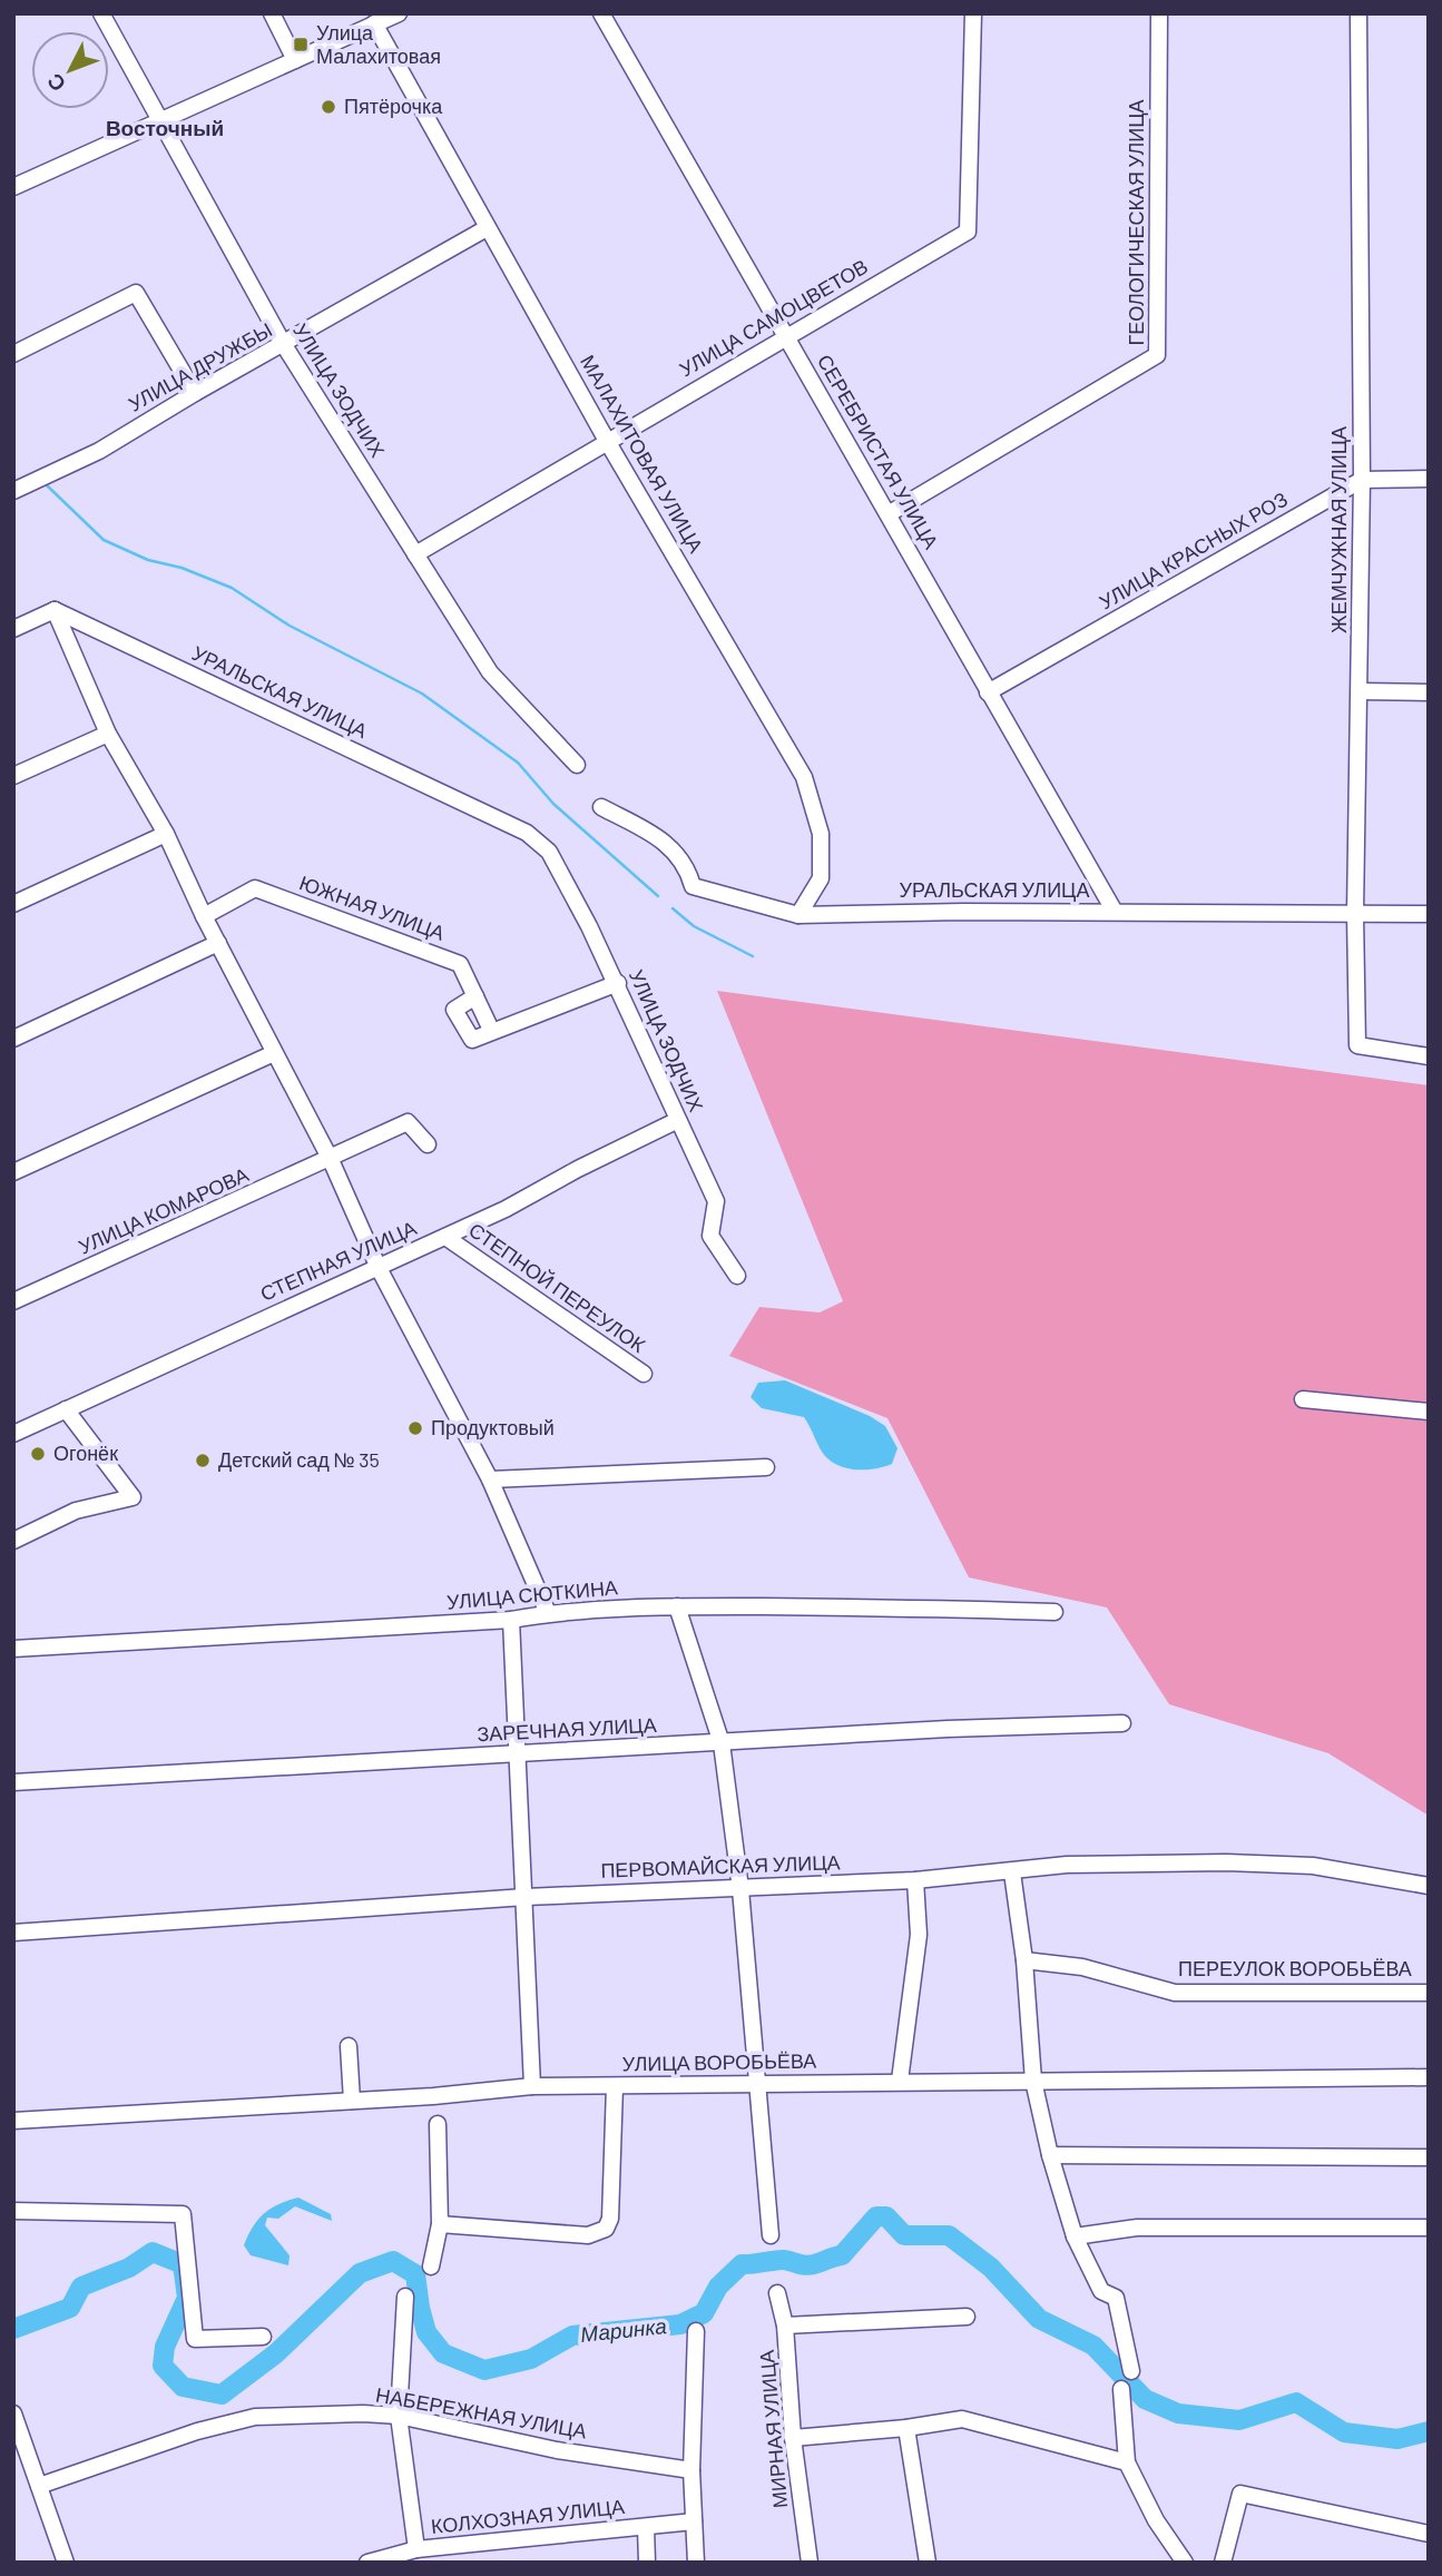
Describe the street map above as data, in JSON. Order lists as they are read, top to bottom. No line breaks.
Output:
{"streets":{"street":["ГЕОЛОГИЧЕСКАЯ УЛИЦА","УЛИЦА САМОЦВЕТОВ","УЛИЦА ДРУЖБЫ","УЛИЦА ЗОДЧИХ","СЕРЕБРИСТАЯ УЛИЦА","МАЛАХИТОВАЯ УЛИЦА","ЖЕМЧУЖНАЯ УЛИЦА","УЛИЦА КРАСНЫХ РОЗ","УРАЛЬСКАЯ УЛИЦА","ЮЖНАЯ УЛИЦА","УЛИЦА КОМАРОВА","СТЕПНАЯ УЛИЦА","СТЕПНОЙ ПЕРЕУЛОК","УЛИЦА СЮТКИНА","ЗАРЕЧНАЯ УЛИЦА","ПЕРВОМАЙСКАЯ УЛИЦА","ПЕРЕУЛОК ВОРОБЬЁВА","УЛИЦА ВОРОБЬЁВА","НАБЕРЕЖНАЯ УЛИЦА","МИРНАЯ УЛИЦА","КОЛХОЗНАЯ УЛИЦА"]},"crossings":[["ГЕОЛОГИЧЕСКАЯ УЛИЦА","СЕРЕБРИСТАЯ УЛИЦА"],["УЛИЦА САМОЦВЕТОВ","УЛИЦА ЗОДЧИХ"],["УЛИЦА САМОЦВЕТОВ","СЕРЕБРИСТАЯ УЛИЦА"],["УЛИЦА САМОЦВЕТОВ","МАЛАХИТОВАЯ УЛИЦА"],["УЛИЦА ДРУЖБЫ","УЛИЦА ЗОДЧИХ"],["УЛИЦА ДРУЖБЫ","МАЛАХИТОВАЯ УЛИЦА"],["УЛИЦА ЗОДЧИХ","УРАЛЬСКАЯ УЛИЦА"],["УЛИЦА ЗОДЧИХ","СТЕПНАЯ УЛИЦА"],["СЕРЕБРИСТАЯ УЛИЦА","УЛИЦА КРАСНЫХ РОЗ"],["СЕРЕБРИСТАЯ УЛИЦА","УРАЛЬСКАЯ УЛИЦА"],["МАЛАХИТОВАЯ УЛИЦА","УРАЛЬСКАЯ УЛИЦА"],["ЖЕМЧУЖНАЯ УЛИЦА","УЛИЦА КРАСНЫХ РОЗ"],["ЖЕМЧУЖНАЯ УЛИЦА","УРАЛЬСКАЯ УЛИЦА"],["СТЕПНАЯ УЛИЦА","СТЕПНОЙ ПЕРЕУЛОК"]],"districts":["Восточный"],"water":["Маринка"],"places":{"transit":["Улица Малахитовая"],"other":["Пятёрочка","Продуктовый","Огонёк","Детский сад № 35"]},"north":"bottom left"}
